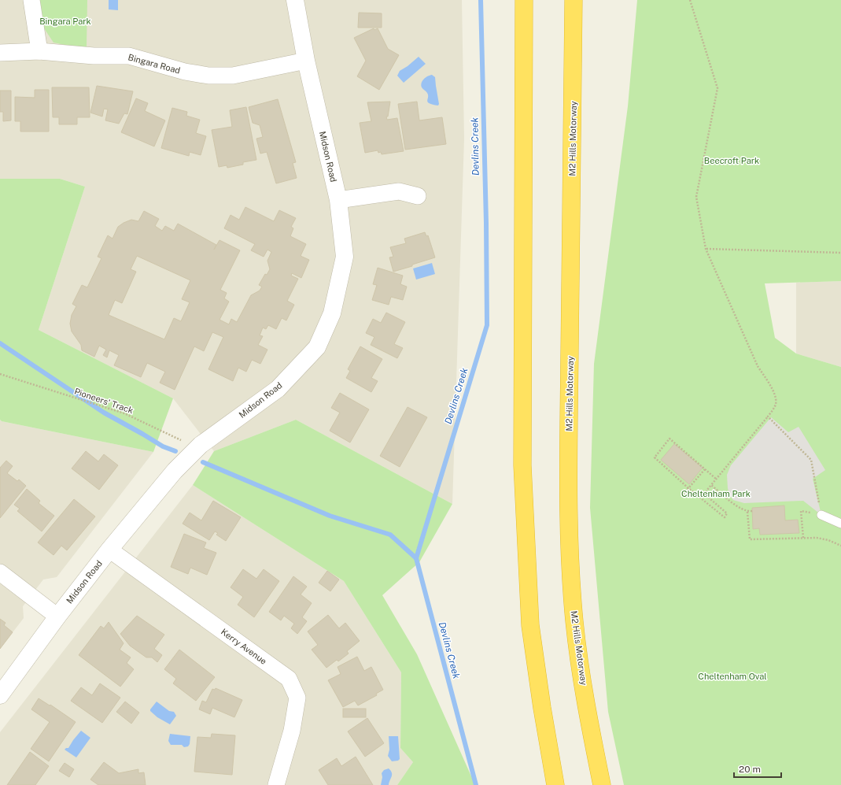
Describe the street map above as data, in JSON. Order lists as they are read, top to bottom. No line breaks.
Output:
{"streets":{"highway":["M2 Hills Motorway"],"street":["Bingara Road","Midson Road","Kerry Avenue"],"path":["Pioneers' Track"]},"crossings":[["Bingara Road","Midson Road"],["Midson Road","Pioneers' Track"],["Midson Road","Kerry Avenue"]],"water":["Devlins Creek"],"parks":["Bingara Park","Beecroft Park","Cheltenham Park","Cheltenham Oval"],"scale_bar":"20 m"}
